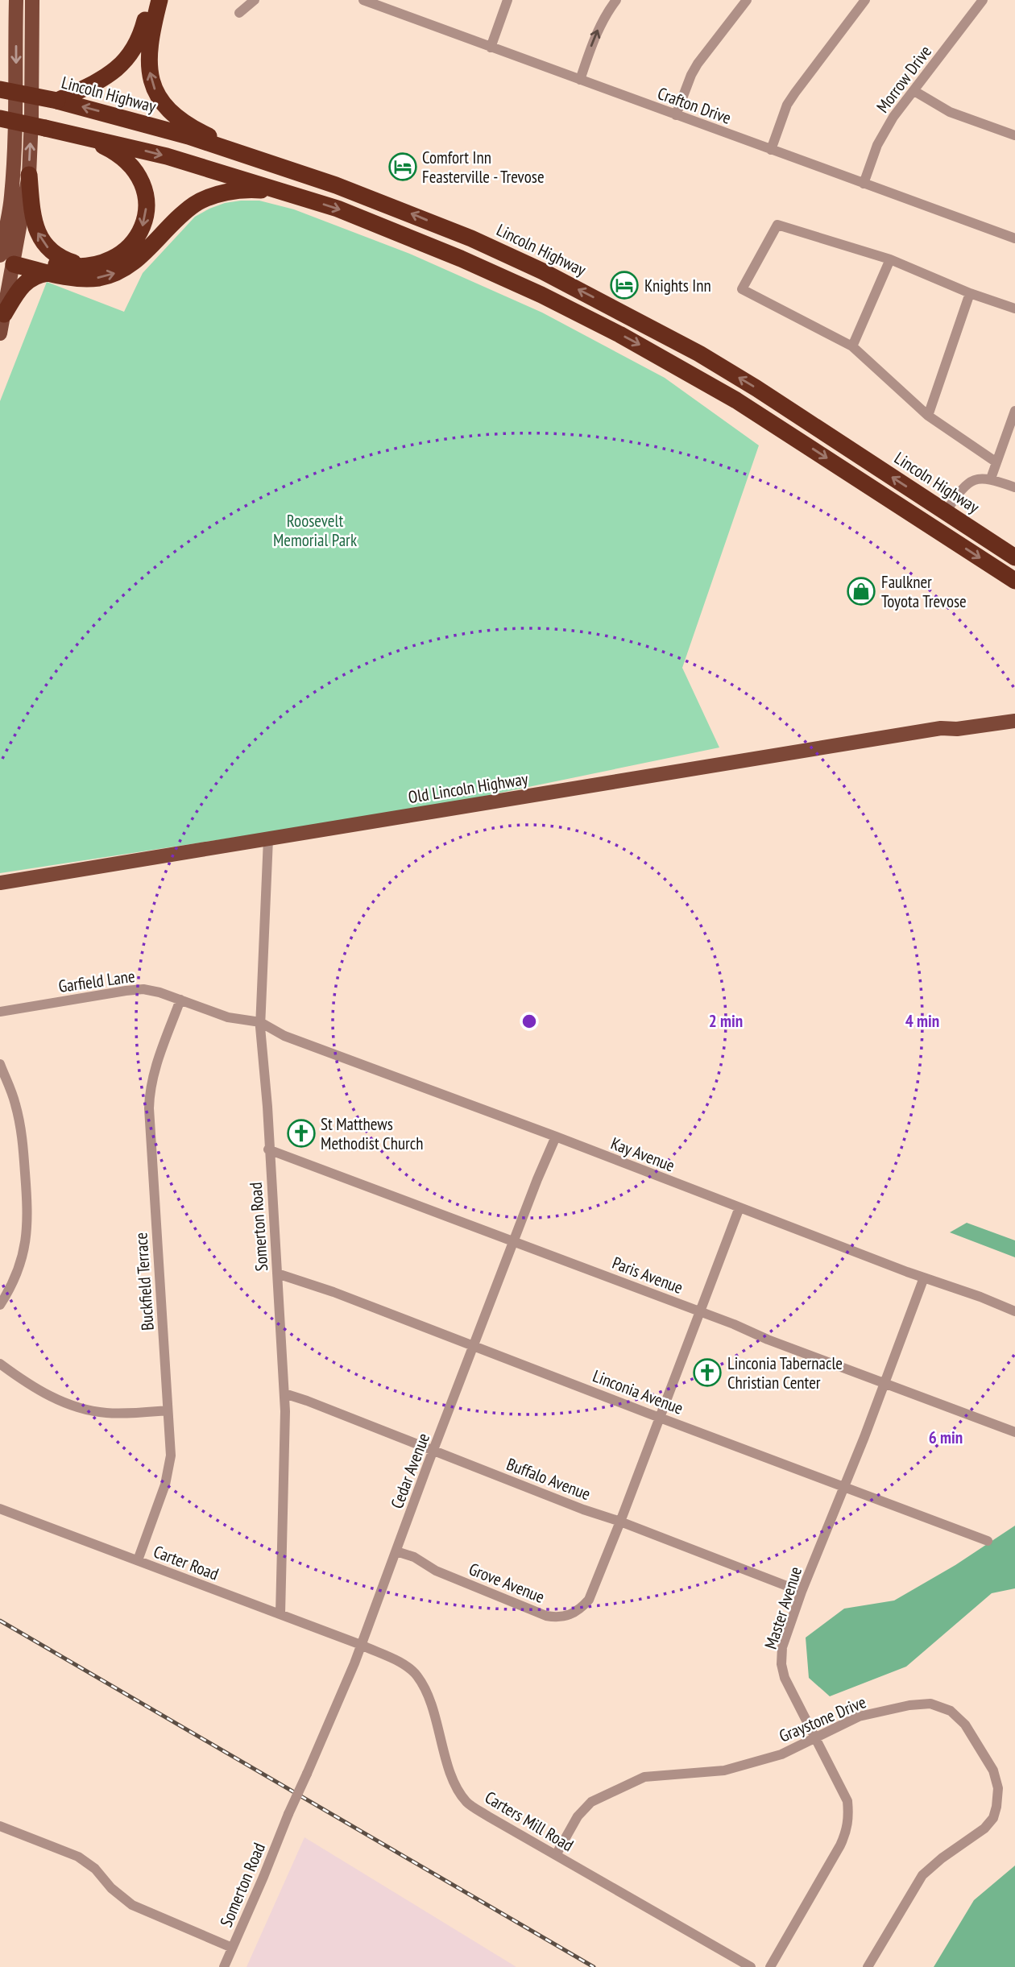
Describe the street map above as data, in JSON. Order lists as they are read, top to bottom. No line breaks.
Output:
{"streets":{"highway":["Lincoln Highway"],"main road":["Old Lincoln Highway"],"street":["Morrow Drive","Crafton Drive","Garfield Lane","Kay Avenue","Somerton Road","Paris Avenue","Buckfield Terrace","Linconia Avenue","Cedar Avenue","Buffalo Avenue","Carter Road","Grove Avenue","Master Avenue","Graystone Drive","Carters Mill Road"]},"crossings":[["Morrow Drive","Crafton Drive"],["Old Lincoln Highway","Somerton Road"],["Garfield Lane","Kay Avenue"],["Garfield Lane","Somerton Road"],["Garfield Lane","Buckfield Terrace"],["Kay Avenue","Somerton Road"],["Kay Avenue","Cedar Avenue"],["Kay Avenue","Master Avenue"],["Somerton Road","Paris Avenue"],["Somerton Road","Linconia Avenue"],["Somerton Road","Cedar Avenue"],["Somerton Road","Buffalo Avenue"],["Somerton Road","Carter Road"],["Paris Avenue","Cedar Avenue"],["Paris Avenue","Master Avenue"],["Buckfield Terrace","Carter Road"],["Linconia Avenue","Cedar Avenue"],["Linconia Avenue","Master Avenue"],["Cedar Avenue","Buffalo Avenue"],["Cedar Avenue","Carter Road"],["Cedar Avenue","Grove Avenue"],["Cedar Avenue","Carters Mill Road"],["Buffalo Avenue","Grove Avenue"],["Buffalo Avenue","Master Avenue"],["Carter Road","Carters Mill Road"],["Master Avenue","Graystone Drive"],["Graystone Drive","Carters Mill Road"]],"parks":["Roosevelt Memorial Park"],"places":{"hotel":["Comfort Inn Feasterville - Trevose","Knights Inn"],"shop":["Faulkner Toyota Trevose"],"church":["St Matthews Methodist Church","Linconia Tabernacle Christian Center"]},"rings":["2 min","4 min","6 min"]}
